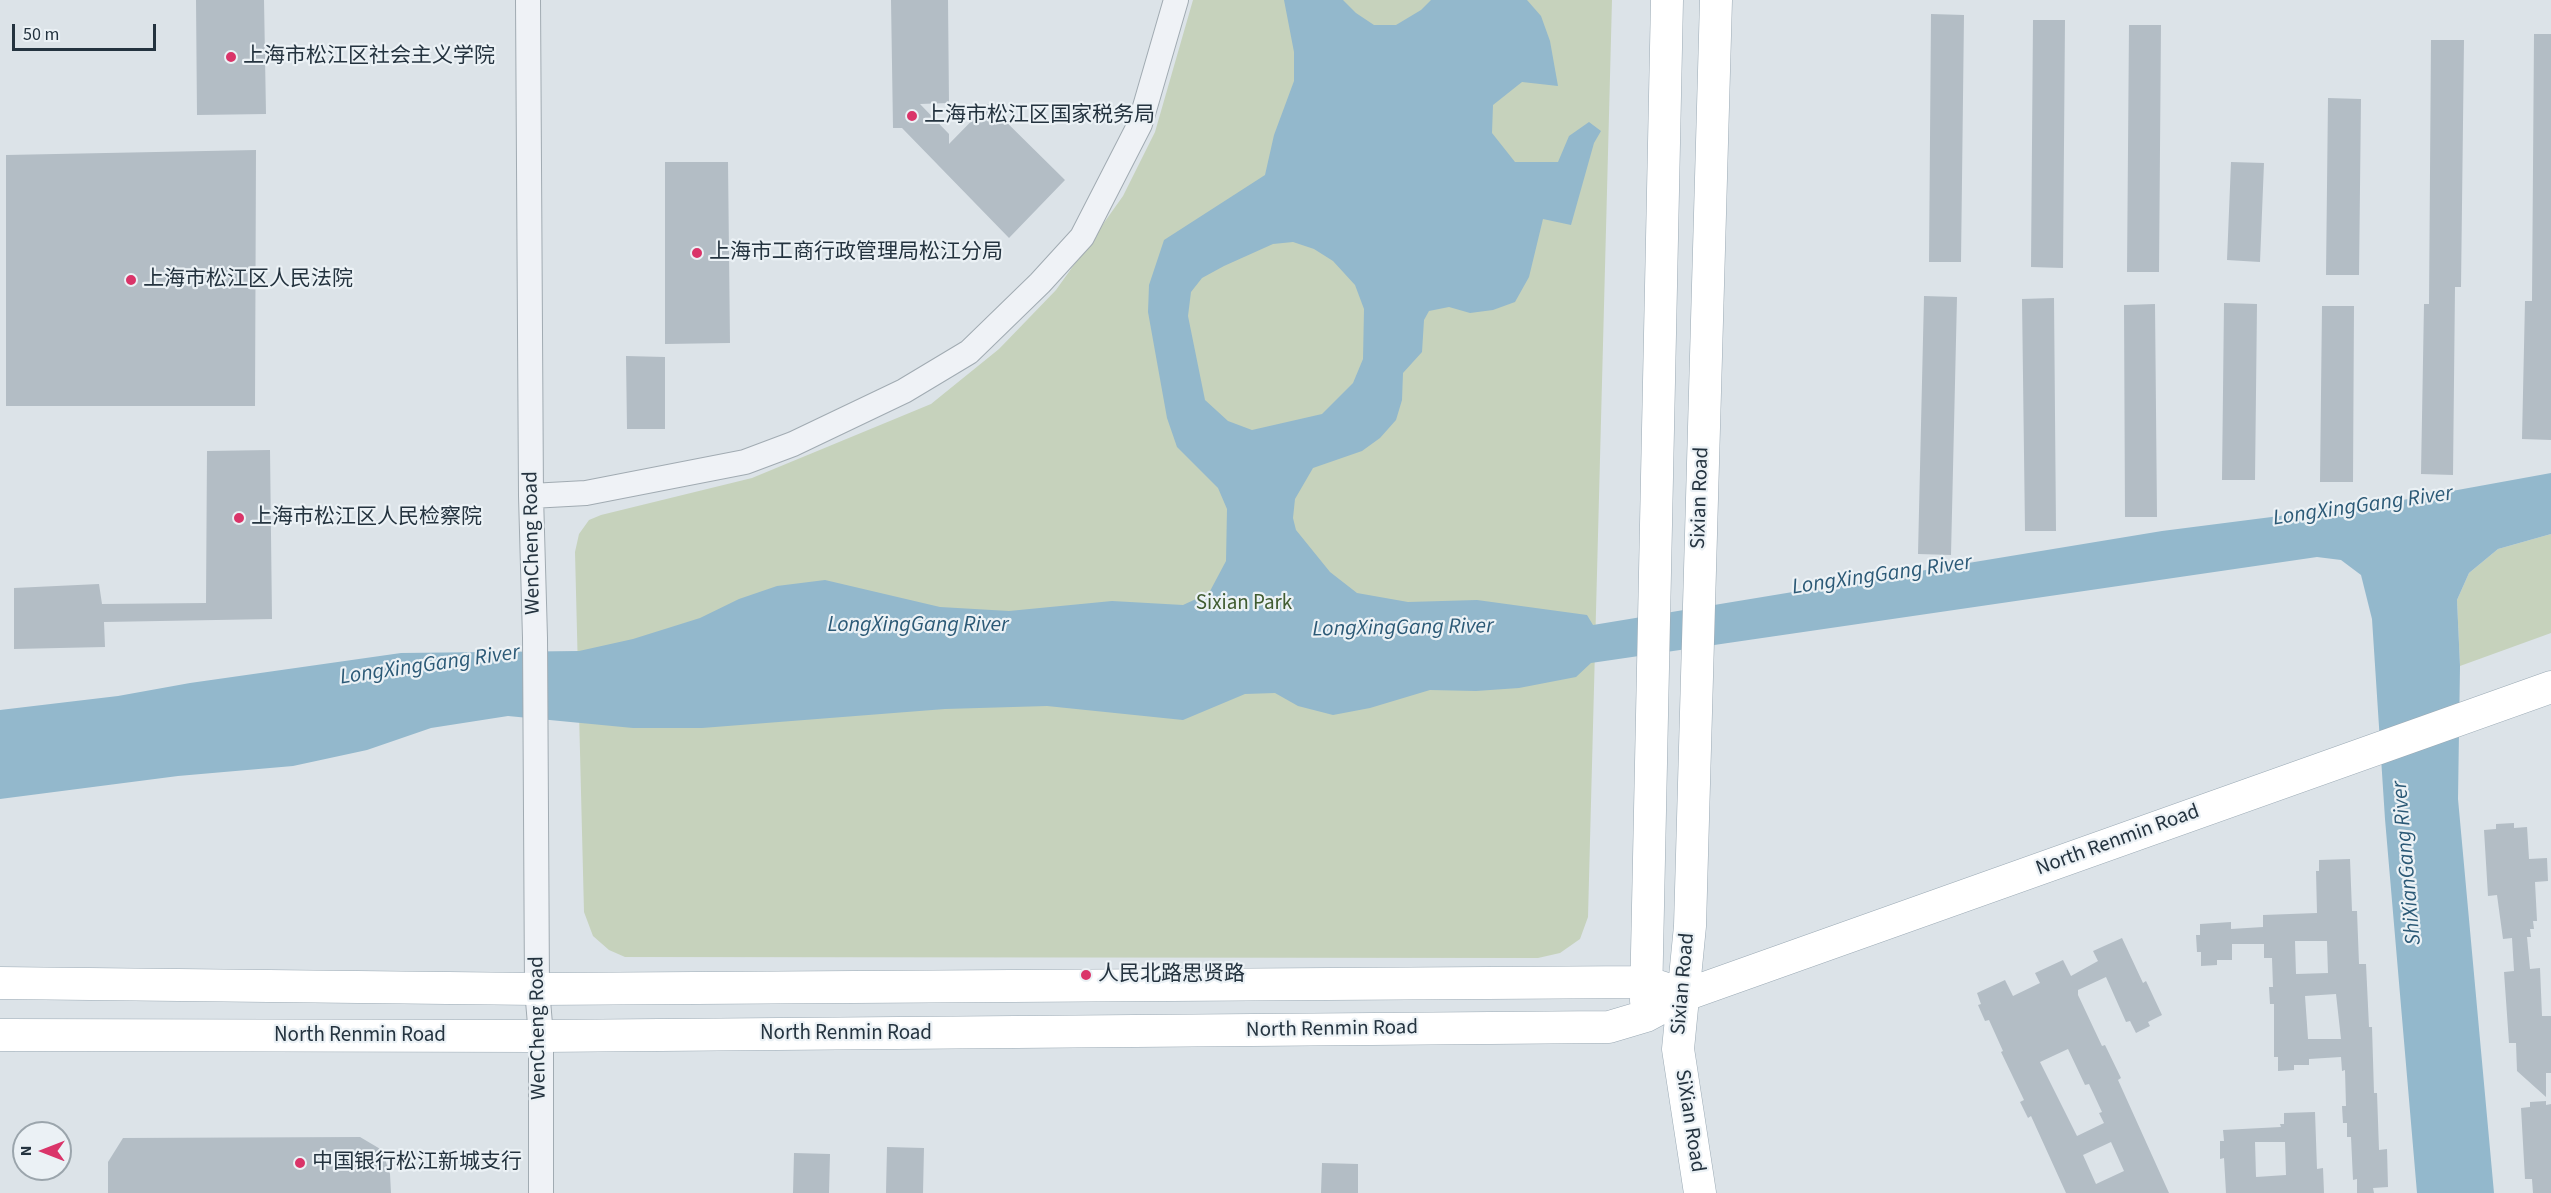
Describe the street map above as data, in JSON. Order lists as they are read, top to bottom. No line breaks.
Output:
{"streets":{"main road":["Sixian Road","North Renmin Road","SiXian Road"],"street":["WenCheng Road"]},"crossings":[["Sixian Road","North Renmin Road"],["Sixian Road","SiXian Road"],["WenCheng Road","North Renmin Road"]],"water":["LongXingGang River","ShiXianGang River"],"parks":["Sixian Park"],"places":["上海市松江区社会主义学院","上海市松江区国家税务局","上海市工商行政管理局松江分局","上海市松江区人民法院","上海市松江区人民检察院","人民北路思贤路","中国银行松江新城支行"],"scale_bar":"50 m","north":"left"}
